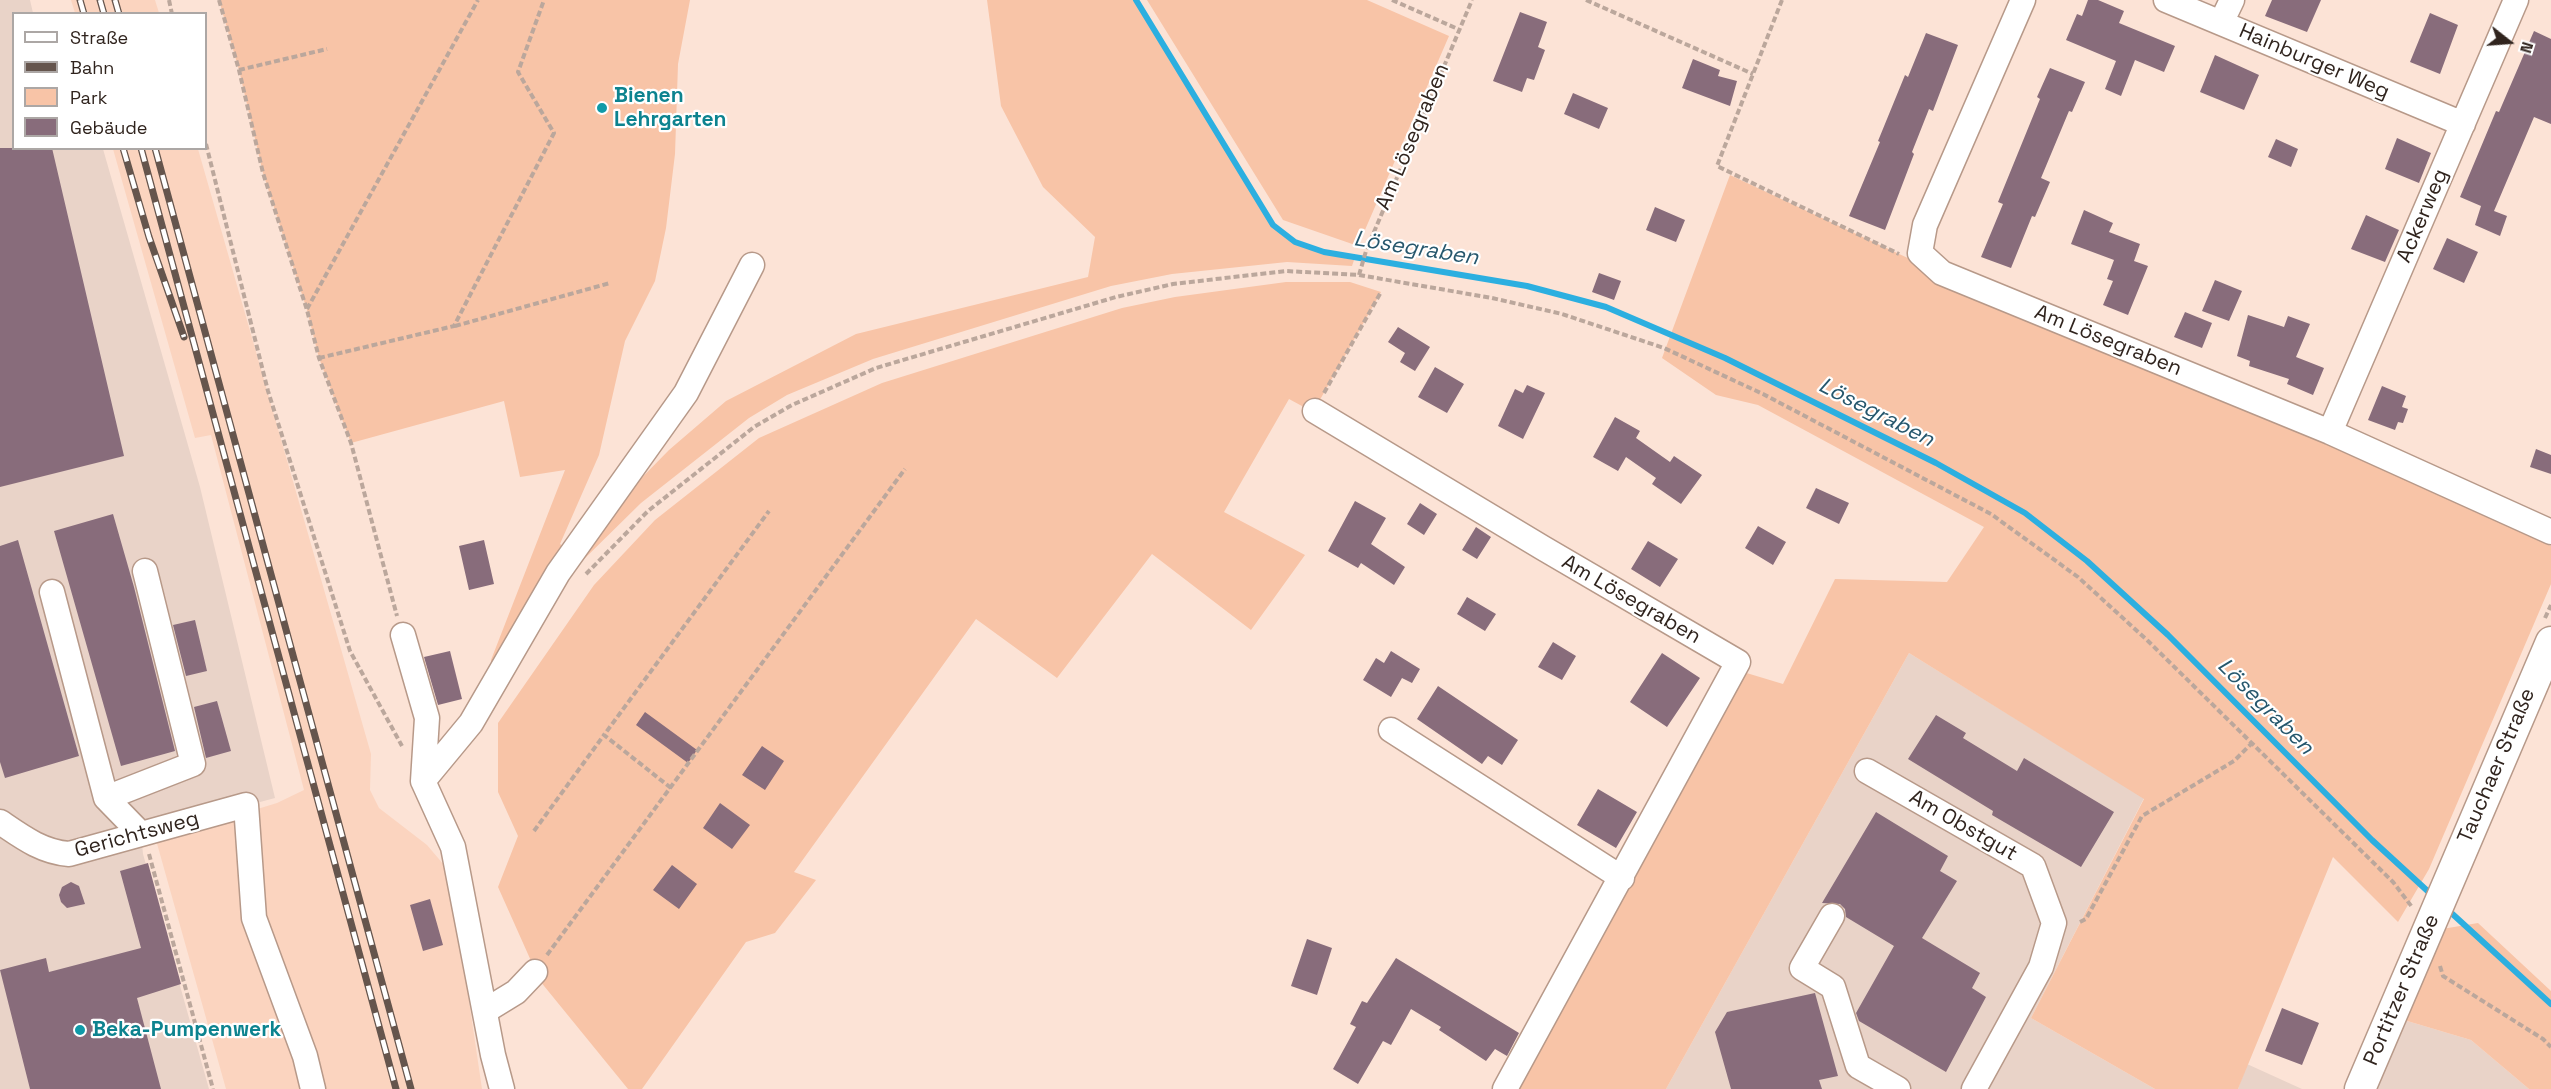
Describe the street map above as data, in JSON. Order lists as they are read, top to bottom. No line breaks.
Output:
{"streets":{"main road":["Tauchaer Straße","Portitzer Straße"],"street":["Hainburger Weg","Am Lösegraben","Ackerweg","Am Obstgut","Gerichtsweg"]},"crossings":[["Hainburger Weg","Ackerweg"],["Am Lösegraben","Ackerweg"],["Tauchaer Straße","Portitzer Straße"]],"water":["Lösegraben"],"places":["Bienen Lehrgarten","Beka-Pumpenwerk"],"legend":["Straße","Bahn","Park","Gebäude"],"north":"right"}
